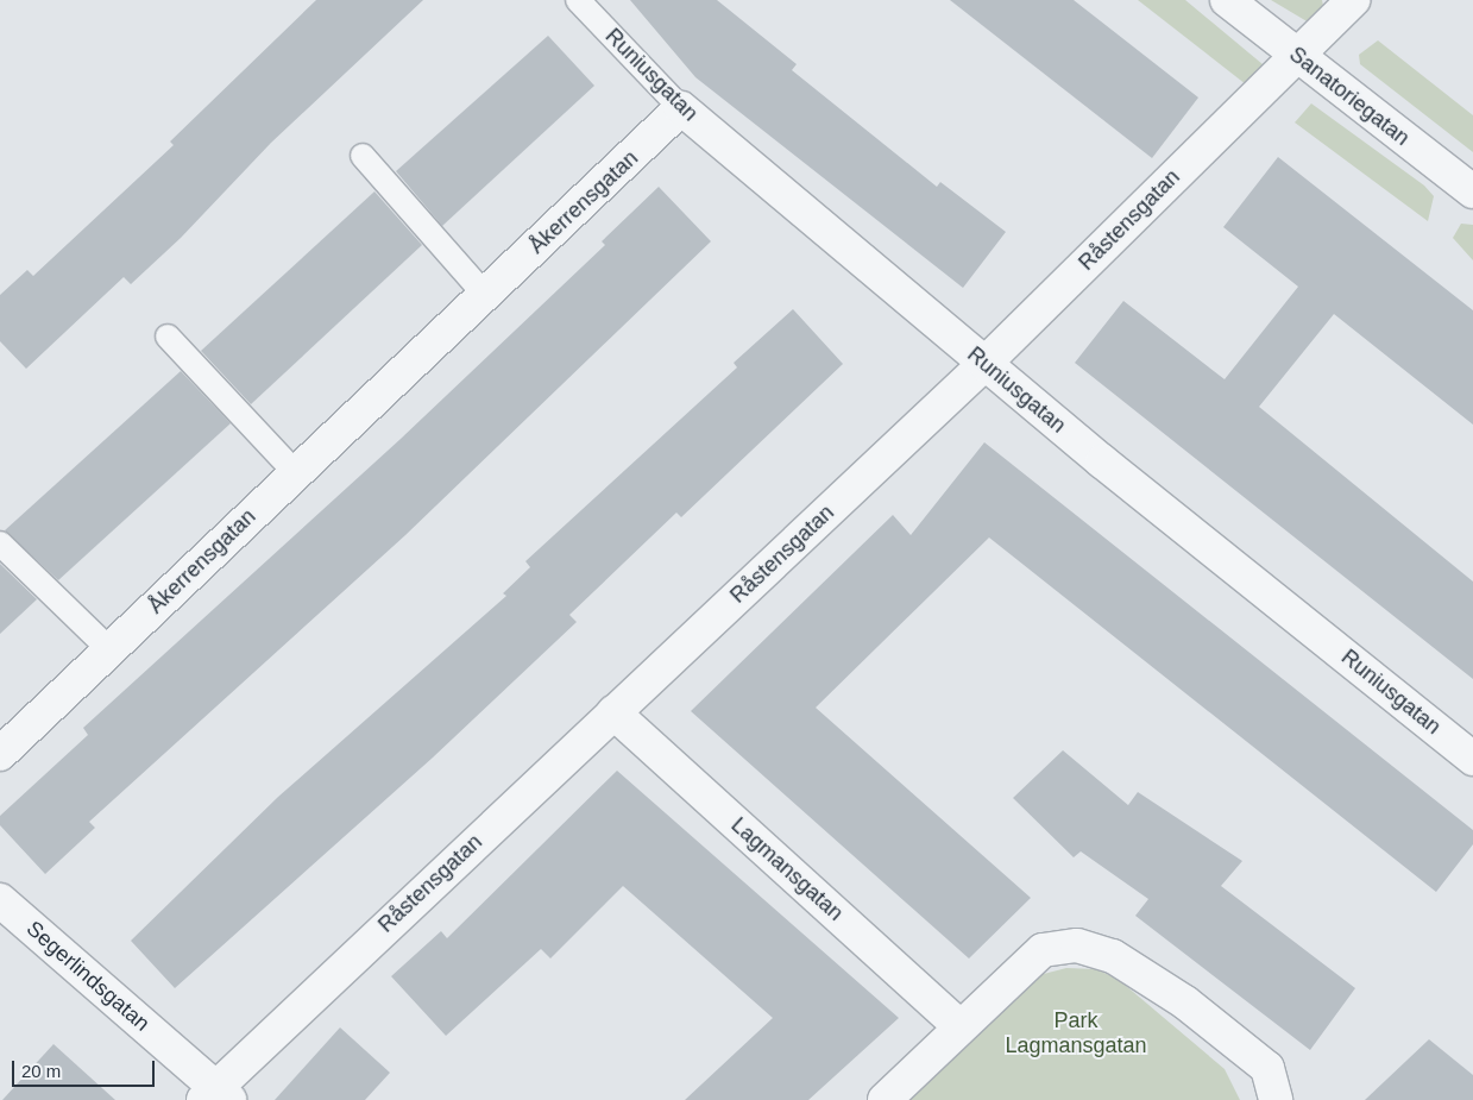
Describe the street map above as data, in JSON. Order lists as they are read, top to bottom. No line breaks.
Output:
{"streets":{"street":["Runiusgatan","Sanatoriegatan","Åkerrensgatan","Råstensgatan","Lagmansgatan","Segerlindsgatan"]},"crossings":[["Runiusgatan","Åkerrensgatan"],["Runiusgatan","Råstensgatan"],["Sanatoriegatan","Råstensgatan"],["Råstensgatan","Lagmansgatan"],["Råstensgatan","Segerlindsgatan"]],"parks":["Park Lagmansgatan"],"scale_bar":"20 m"}
